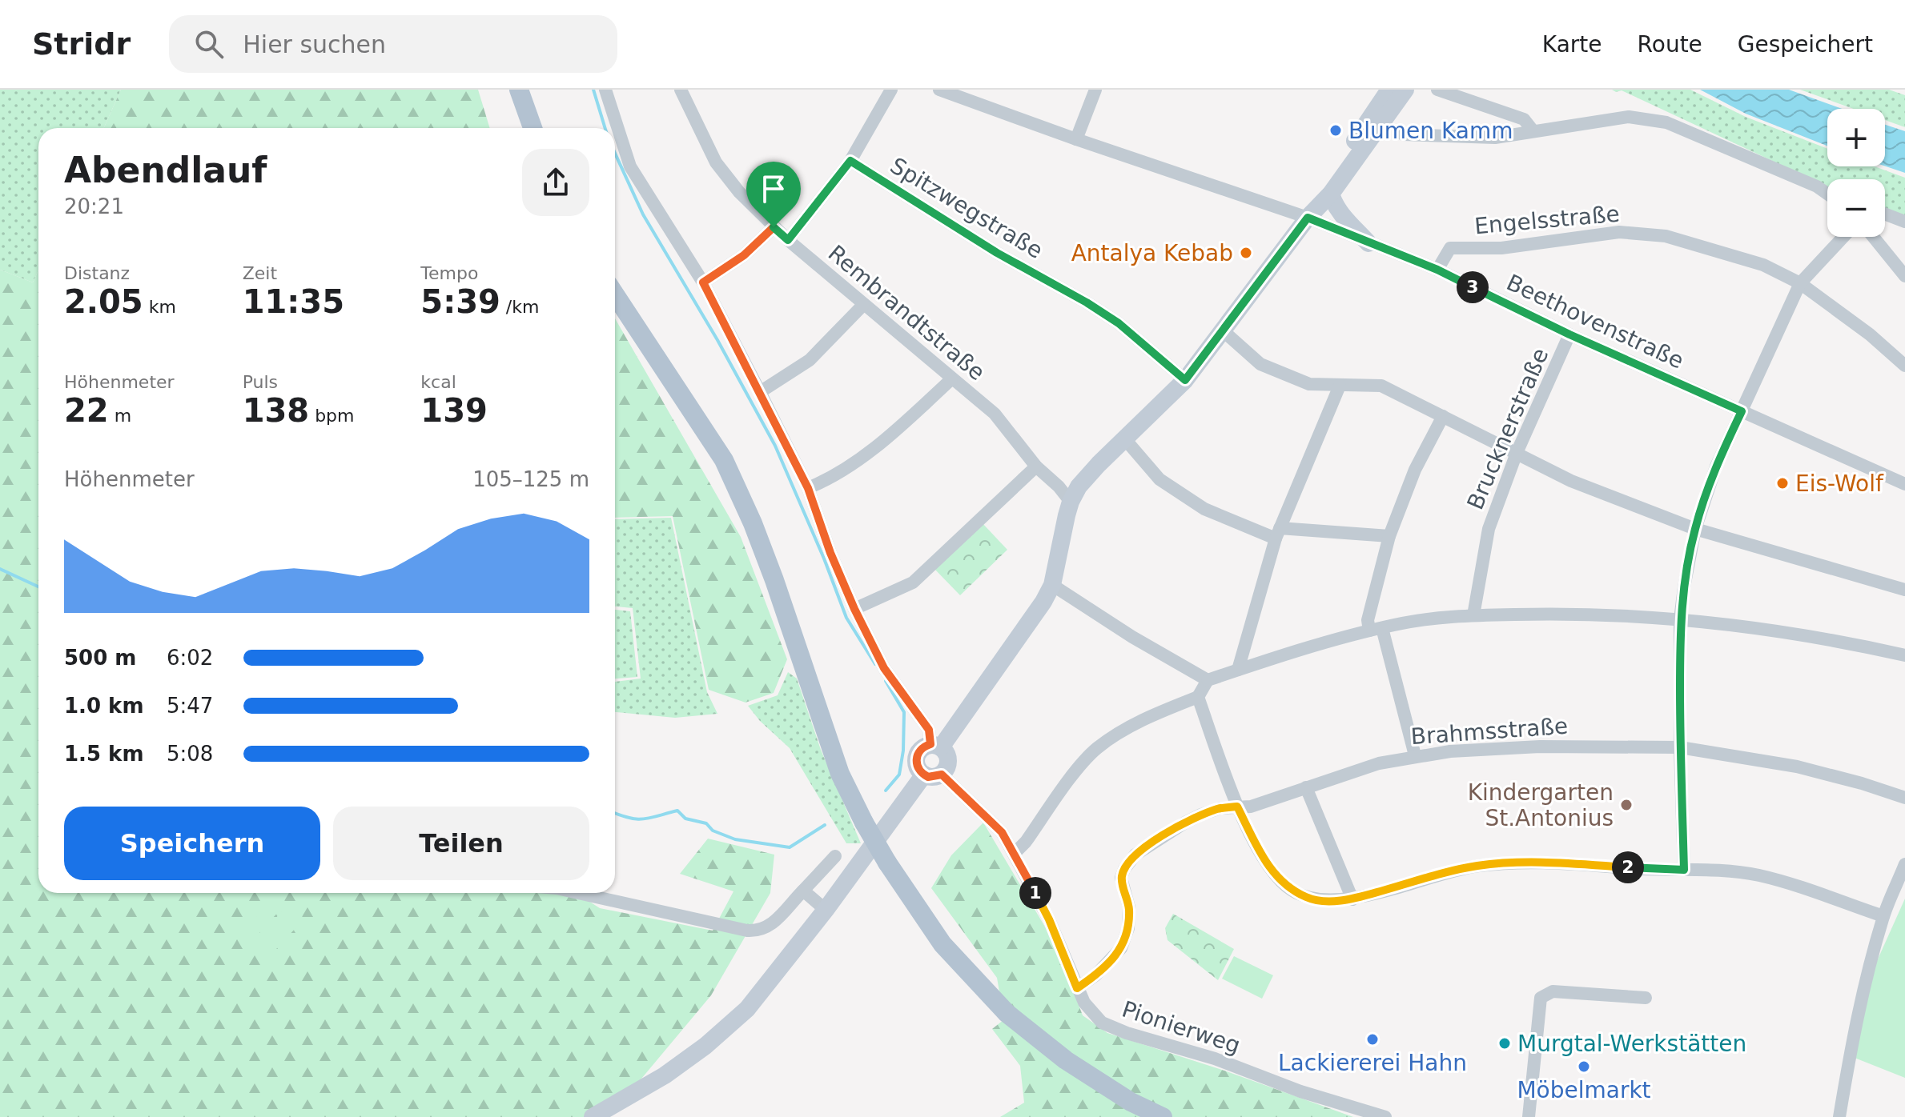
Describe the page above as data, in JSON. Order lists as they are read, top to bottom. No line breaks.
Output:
{"streets":{"street":["Spitzwegstraße","Engelsstraße","Rembrandtstraße","Beethovenstraße","Brucknerstraße","Brahmsstraße","Pionierweg"]},"crossings":[["Engelsstraße","Beethovenstraße"],["Beethovenstraße","Brucknerstraße"],["Brahmsstraße","Pionierweg"]],"places":["Blumen Kamm","Antalya Kebab","Eis-Wolf","Kindergarten St.Antonius","Lackiererei Hahn","Murgtal-Werkstätten","Möbelmarkt"],"page":{"header":"Stridr","search":"Hier suchen","nav":["Karte","Route","Gespeichert"],"map_buttons":["+","−"],"heading":["Abendlauf","20:21"],"stats":[["Distanz","2.05 km"],["Zeit","11:35"],["Tempo","5:39 /km"],["Höhenmeter","22 m"],["Puls","138 bpm"],["kcal","139"]],"pins":["3","2","1"],"chart":["Höhenmeter","105–125 m"],"list":[{"name":"500 m","note":"6:02"},{"name":"1.0 km","note":"5:47"},{"name":"1.5 km","note":"5:08"}],"buttons":["Speichern","Teilen"]}}
